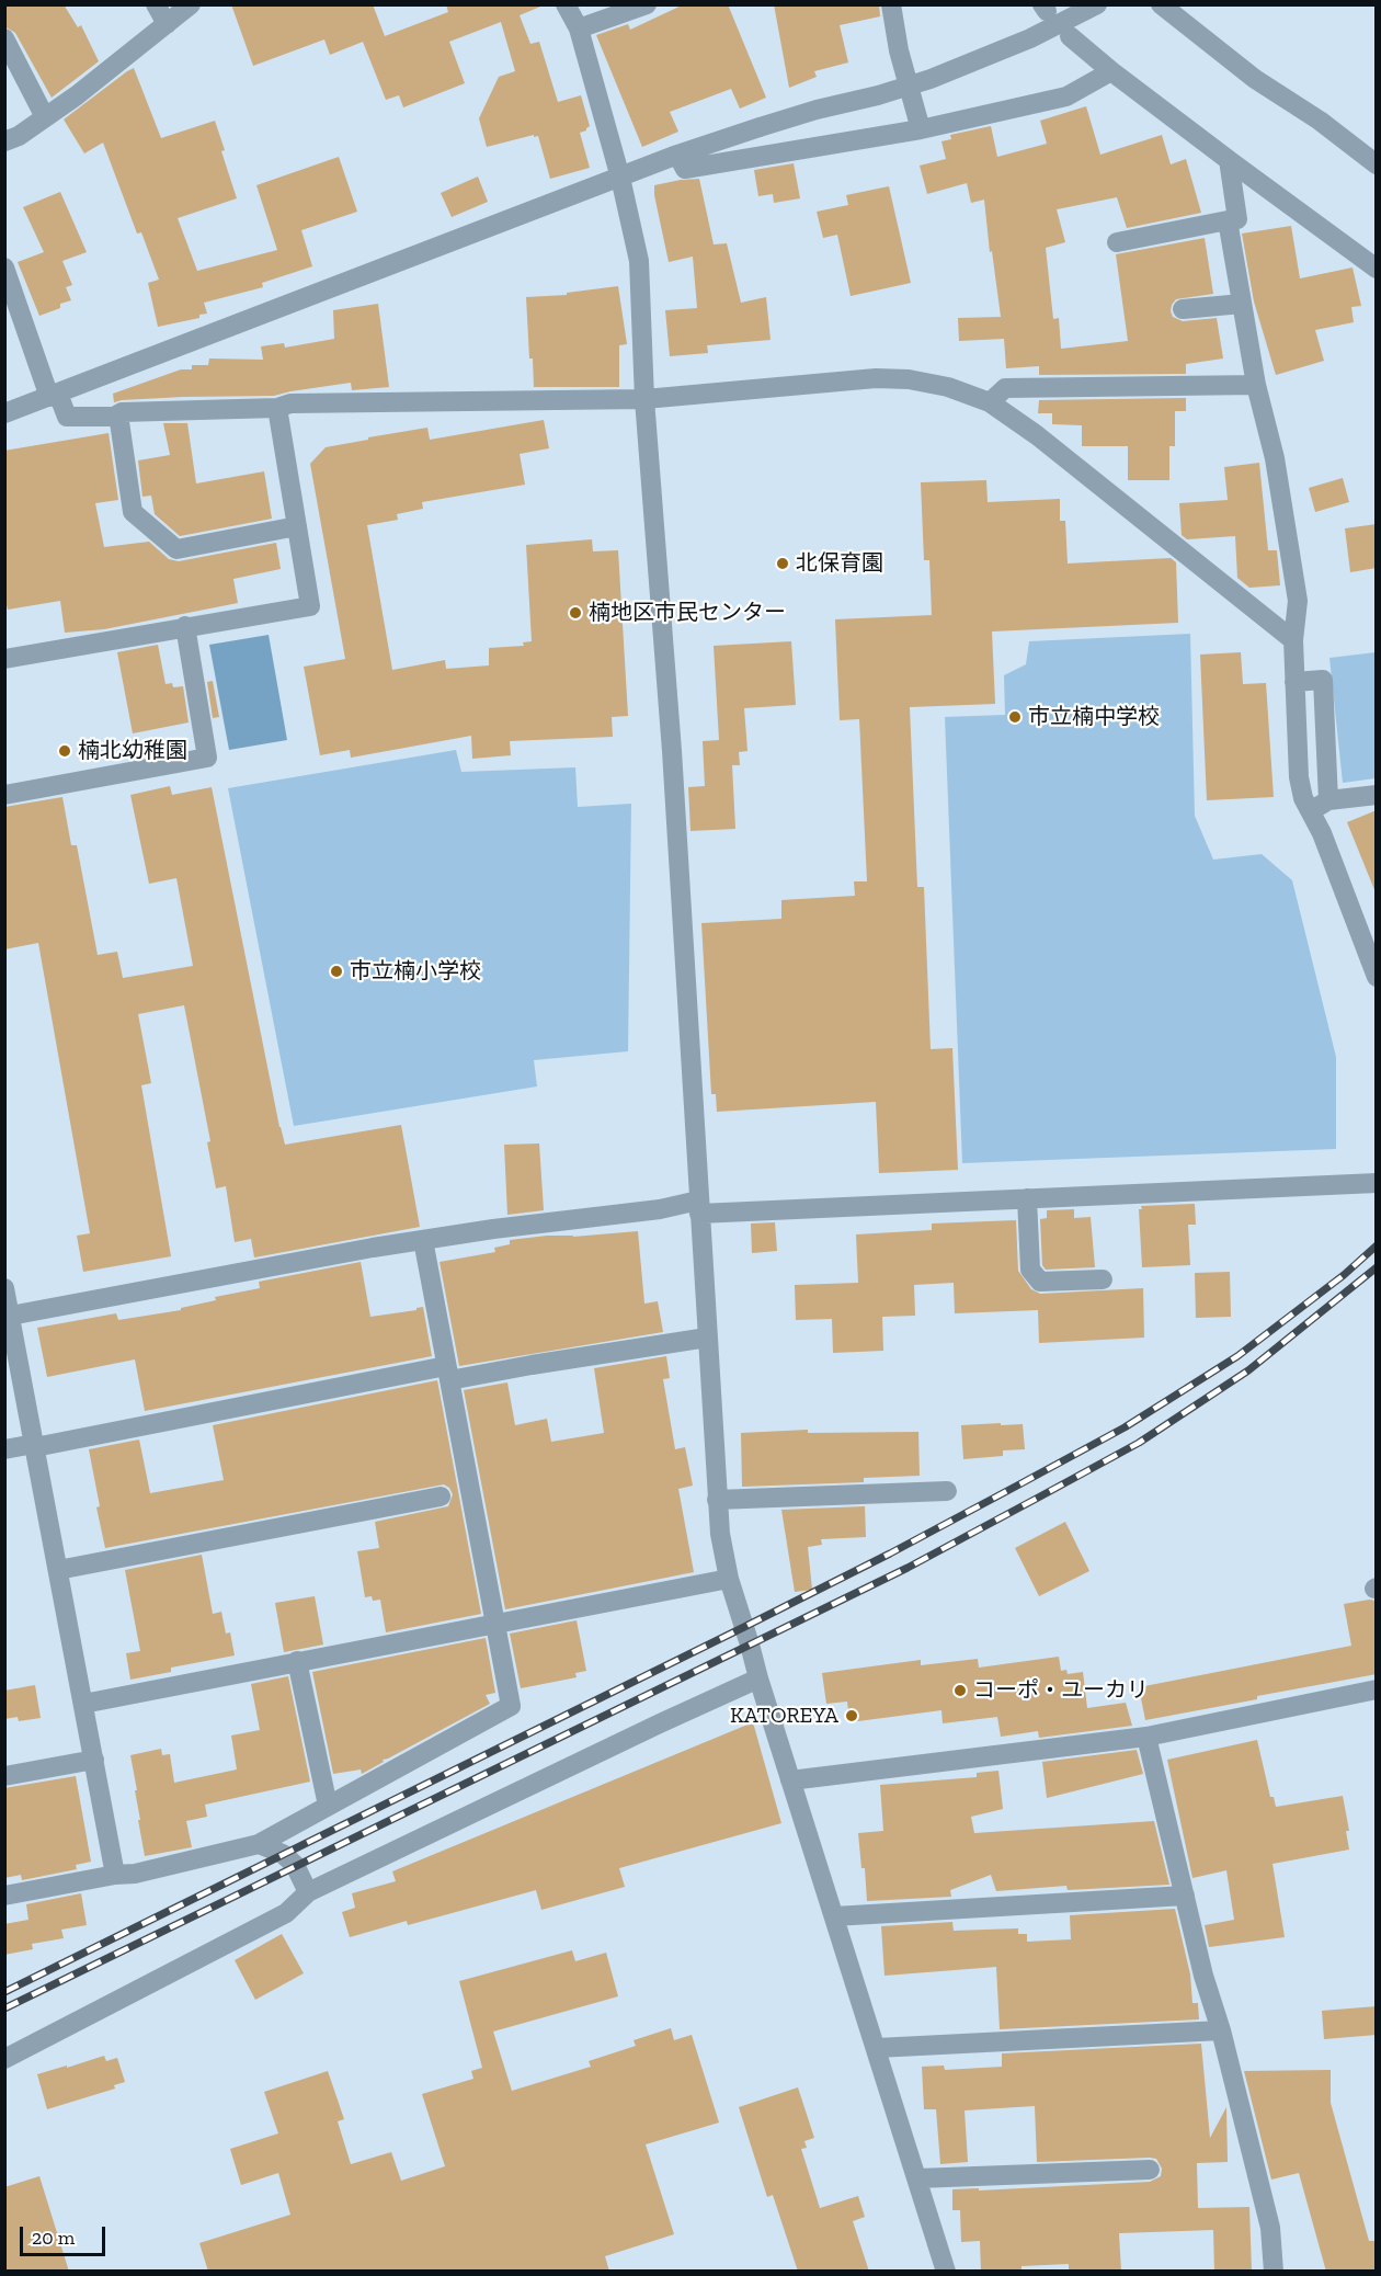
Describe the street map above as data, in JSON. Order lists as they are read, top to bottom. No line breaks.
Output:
{"places":["北保育園","楠地区市民センター","市立楠中学校","楠北幼稚園","市立楠小学校","コーポ・ユーカリ","KATOREYA"],"scale_bar":"20 m"}
